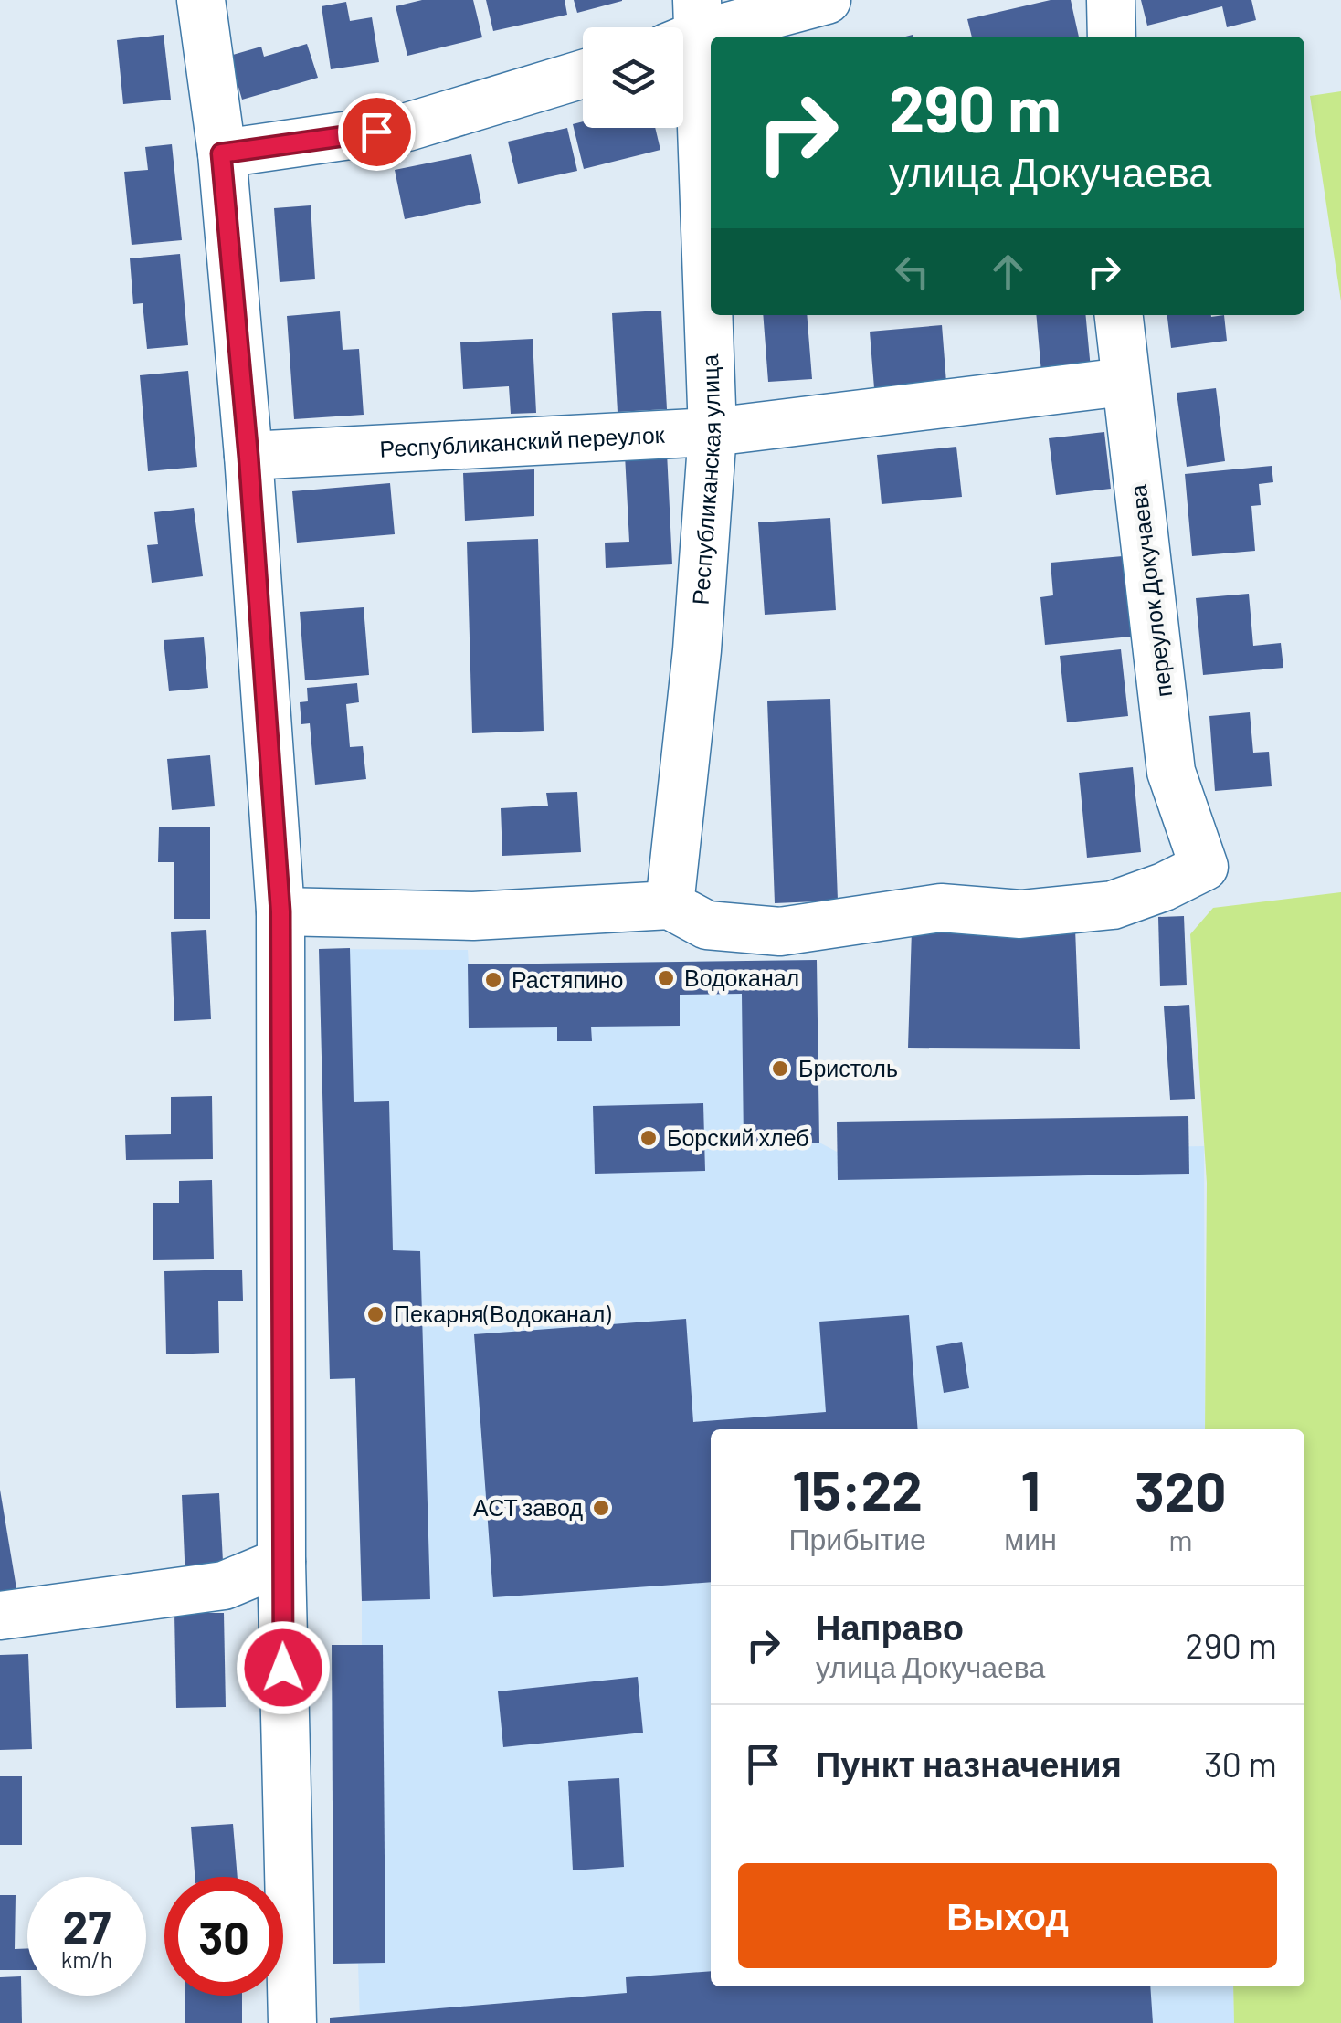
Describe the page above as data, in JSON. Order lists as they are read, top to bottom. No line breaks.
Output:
{"streets":{"street":["Республиканский переулок","Республиканская улица","переулок Докучаева"]},"crossings":[["Республиканский переулок","Республиканская улица"],["Республиканский переулок","переулок Докучаева"],["Республиканская улица","переулок Докучаева"]],"places":["Водоканал","Растяпино","Бристоль","Борский хлеб","Пекарня(Водоканал)","АСТ завод"],"page":{"turn":["290 m","улица Докучаева"],"eta":["15:22","Прибытие","1","мин","320","m"],"list":[{"name":"Направо","note":"улица Докучаева","value":"290 m"},{"name":"Пункт назначения","value":"30 m"}],"buttons":"Выход","speed":"27 km/h","limit":"30"}}
